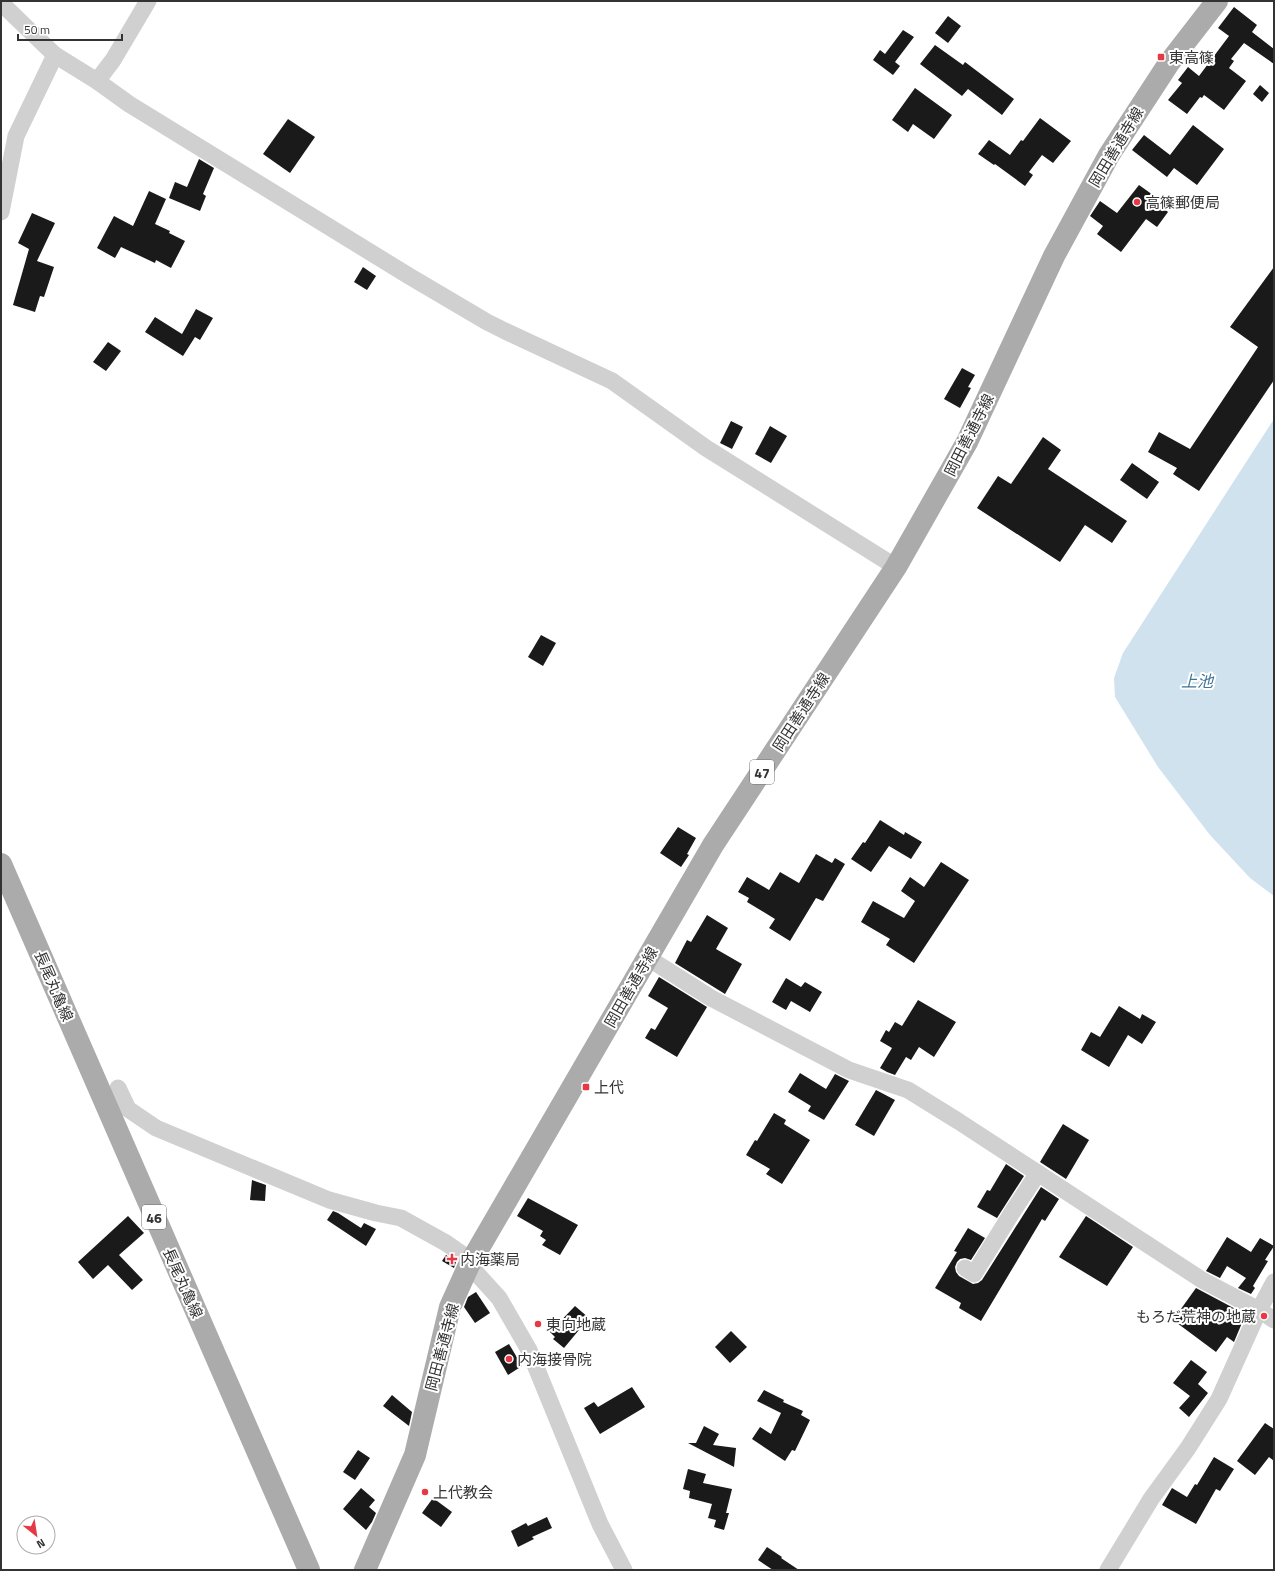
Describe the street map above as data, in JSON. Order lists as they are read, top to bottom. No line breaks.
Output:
{"streets":{"main road":["岡田善通寺線","47","長尾丸亀線","46"]},"water":["上池"],"places":{"transit":["東高篠","上代"],"other":["高篠郵便局","もろだ荒神の地蔵","東向地蔵","内海接骨院","上代教会"],"health":["内海薬局"]},"scale_bar":"50 m","north":"bottom right"}
